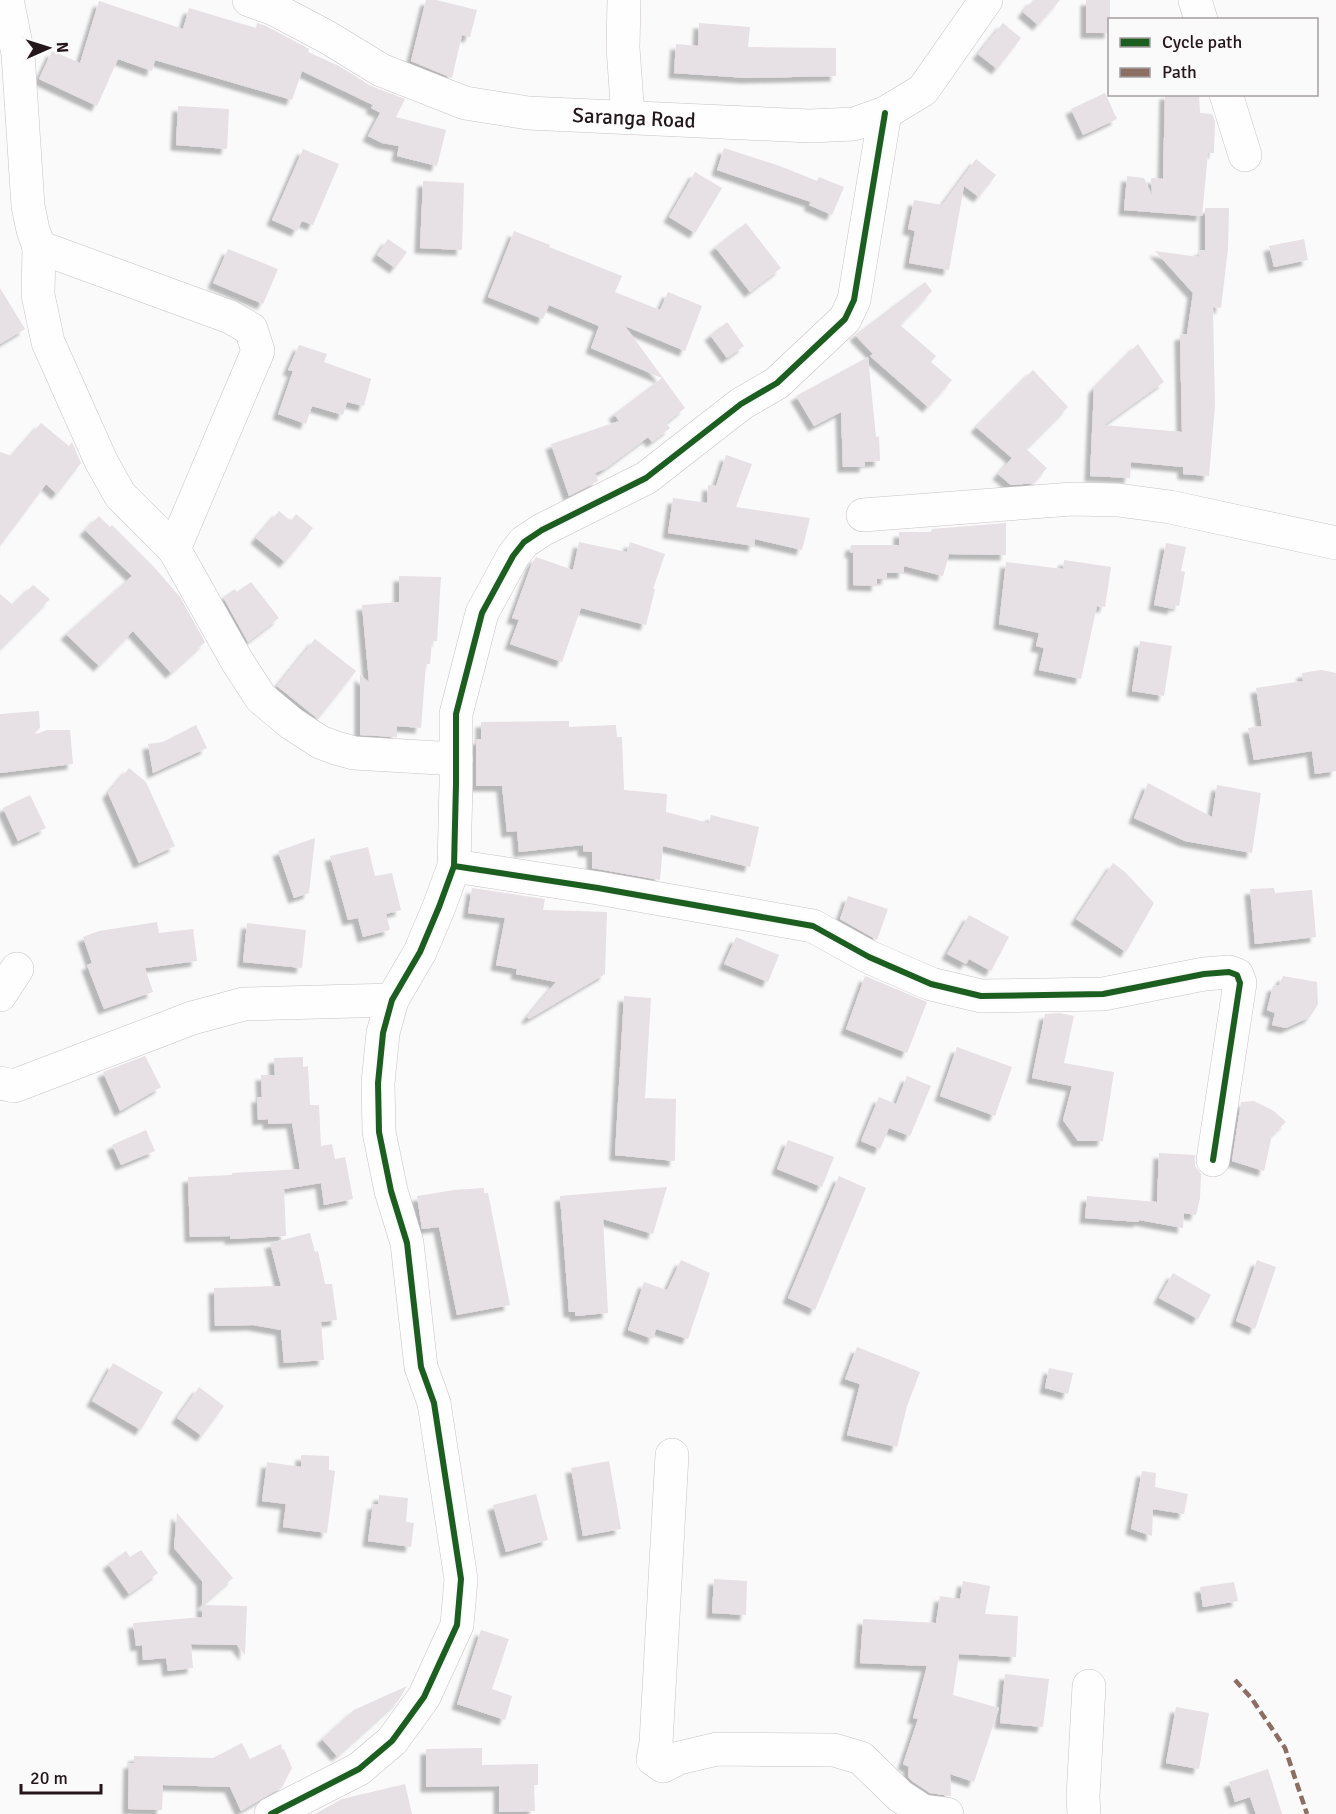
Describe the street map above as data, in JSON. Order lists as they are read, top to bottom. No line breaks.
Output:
{"streets":{"street":["Saranga Road"]},"legend":["Cycle path","Path"],"scale_bar":"20 m","north":"right"}
